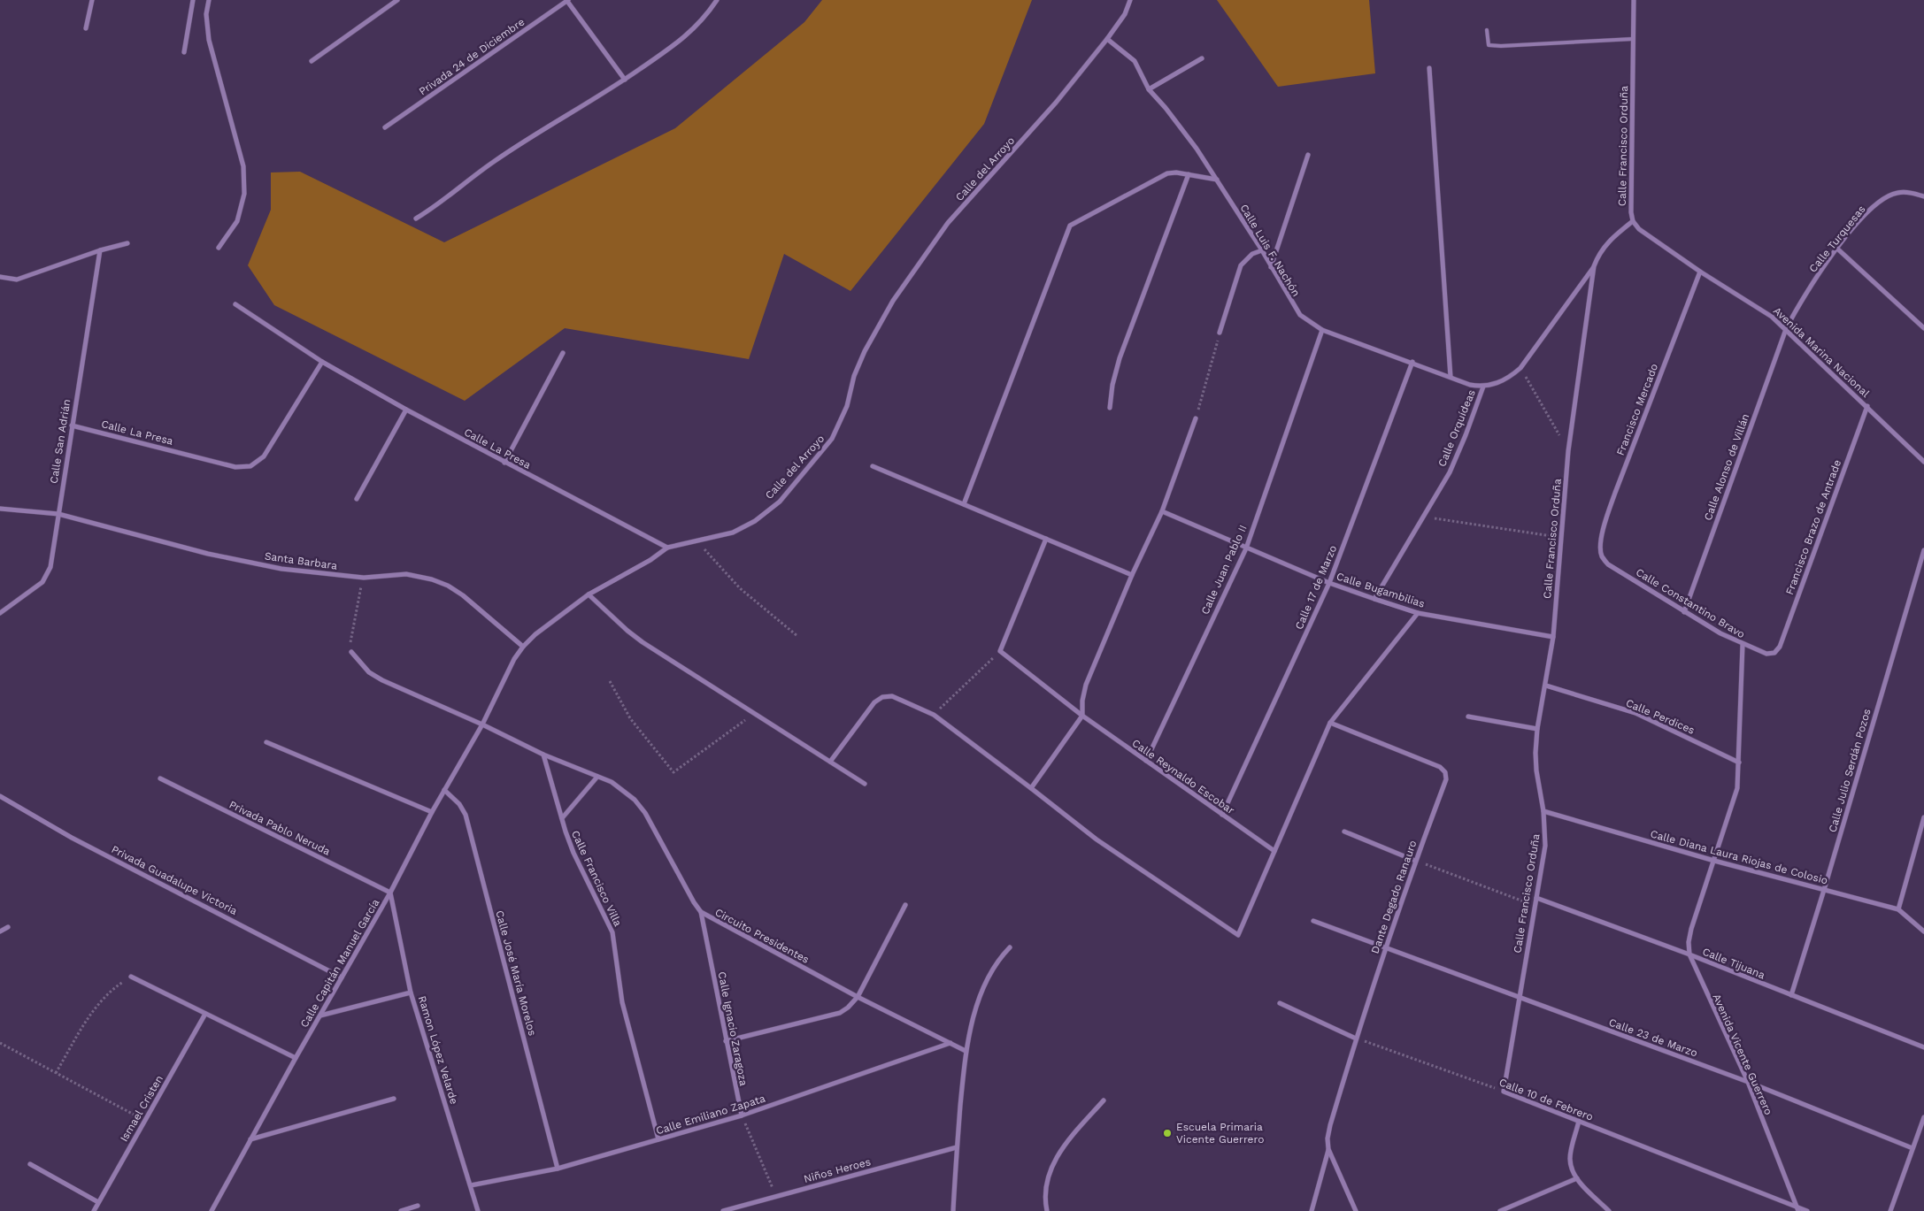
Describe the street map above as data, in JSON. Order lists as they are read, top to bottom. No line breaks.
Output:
{"streets":{"street":["Privada 24 de Diciembre","Calle Francisco Orduña","Calle del Arroyo","Calle Turquesas","Calle Luis F. Nachón","Avenida Marina Nacional","Francisco Mercado","Calle Orquídeas","Calle La Presa","Calle San Adrián","Calle Alonso de Villán","Francisco Brazo de Antrade","Santa Barbara","Calle Juan Pablo II","Calle 17 de Marzo","Calle Bugambilias","Calle Constantino Bravo","Calle Perdices","Calle Julio Serdán Pozos","Calle Reynaldo Escobar","Privada Pablo Neruda","Calle Diana Laura Riojas de Colosio","Calle Francisco Villa","Privada Guadalupe Victoria","Dante Degado Ranauro","Circuito Presidentes","Calle Capitán Manuel García","Calle Tijuana","Calle José María Morelos","Calle Ignacio Zaragoza","Calle 23 de Marzo","Ramon López Velarde","Avenida Vicente Guerrero","Calle 10 de Febrero","Ismael Cristen","Calle Emiliano Zapata","Niños Heroes"]},"crossings":[["Calle Francisco Orduña","Avenida Marina Nacional"],["Calle Francisco Orduña","Calle Orquídeas"],["Calle Francisco Orduña","Calle Bugambilias"],["Calle Francisco Orduña","Calle Perdices"],["Calle Francisco Orduña","Calle Diana Laura Riojas de Colosio"],["Calle Francisco Orduña","Calle Tijuana"],["Calle Francisco Orduña","Calle 23 de Marzo"],["Calle Francisco Orduña","Calle 10 de Febrero"],["Calle del Arroyo","Calle Luis F. Nachón"],["Calle del Arroyo","Calle La Presa"],["Calle del Arroyo","Santa Barbara"],["Calle del Arroyo","Circuito Presidentes"],["Calle del Arroyo","Calle Capitán Manuel García"],["Calle Turquesas","Avenida Marina Nacional"],["Calle Turquesas","Calle Alonso de Villán"],["Calle Luis F. Nachón","Calle Orquídeas"],["Calle Luis F. Nachón","Calle Juan Pablo II"],["Calle Luis F. Nachón","Calle 17 de Marzo"],["Avenida Marina Nacional","Francisco Mercado"],["Avenida Marina Nacional","Calle Alonso de Villán"],["Avenida Marina Nacional","Francisco Brazo de Antrade"],["Francisco Mercado","Calle Constantino Bravo"],["Calle Orquídeas","Calle Bugambilias"],["Calle La Presa","Calle San Adrián"],["Calle San Adrián","Santa Barbara"],["Calle Alonso de Villán","Calle Constantino Bravo"],["Francisco Brazo de Antrade","Calle Constantino Bravo"],["Calle Juan Pablo II","Calle Bugambilias"],["Calle Juan Pablo II","Calle Reynaldo Escobar"],["Calle 17 de Marzo","Calle Bugambilias"],["Calle 17 de Marzo","Calle Reynaldo Escobar"],["Calle Julio Serdán Pozos","Calle Diana Laura Riojas de Colosio"],["Calle Julio Serdán Pozos","Calle Tijuana"],["Privada Pablo Neruda","Calle Capitán Manuel García"],["Privada Pablo Neruda","Ramon López Velarde"],["Calle Francisco Villa","Circuito Presidentes"],["Calle Francisco Villa","Calle Emiliano Zapata"],["Privada Guadalupe Victoria","Calle Capitán Manuel García"],["Dante Degado Ranauro","Calle 23 de Marzo"],["Dante Degado Ranauro","Calle 10 de Febrero"],["Circuito Presidentes","Calle Capitán Manuel García"],["Circuito Presidentes","Calle Ignacio Zaragoza"],["Circuito Presidentes","Calle Emiliano Zapata"],["Calle Capitán Manuel García","Calle José María Morelos"],["Calle Capitán Manuel García","Ramon López Velarde"],["Calle Tijuana","Avenida Vicente Guerrero"],["Calle José María Morelos","Calle Emiliano Zapata"],["Calle Ignacio Zaragoza","Calle Emiliano Zapata"],["Calle 23 de Marzo","Avenida Vicente Guerrero"],["Ramon López Velarde","Calle Emiliano Zapata"],["Avenida Vicente Guerrero","Calle 10 de Febrero"]],"places":["Escuela Primaria Vicente Guerrero"]}
